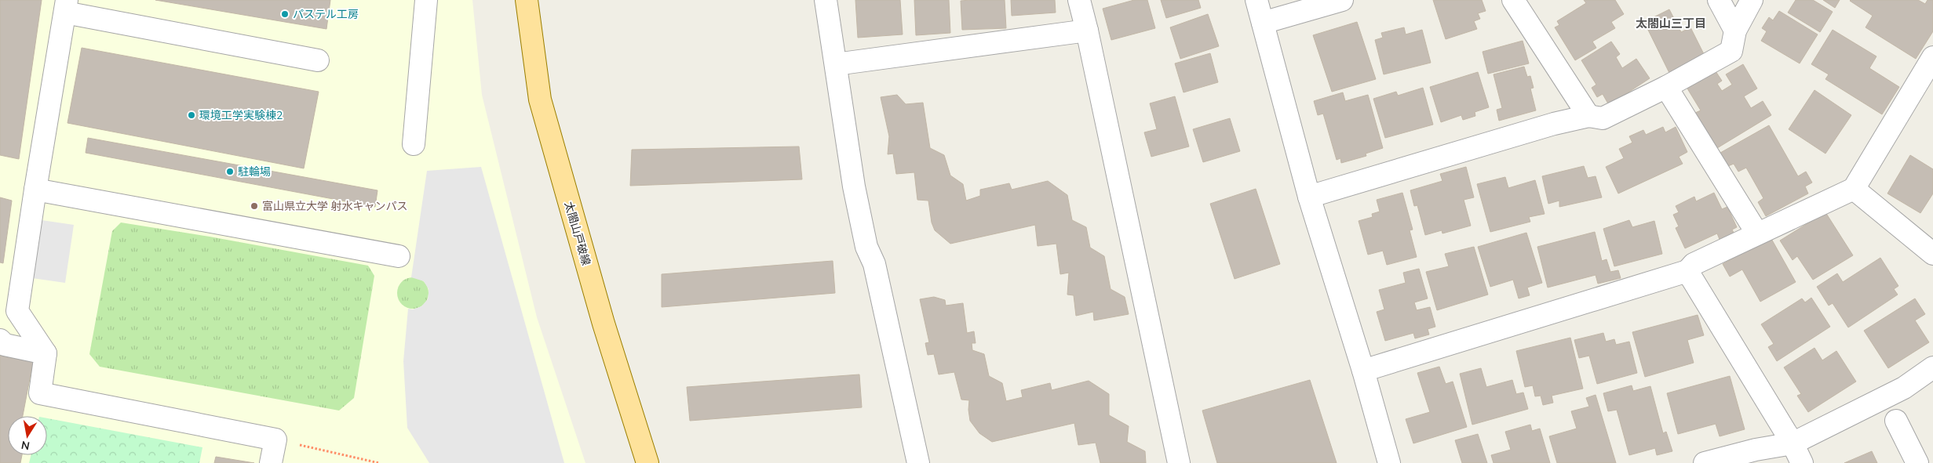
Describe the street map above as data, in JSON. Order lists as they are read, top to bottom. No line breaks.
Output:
{"streets":{"main road":["太閤山戸破線"]},"districts":["太閤山三丁目"],"places":["パステル工房","環境工学実験棟2","駐輪場","富山県立大学 射水キャンパス"],"north":"bottom"}
